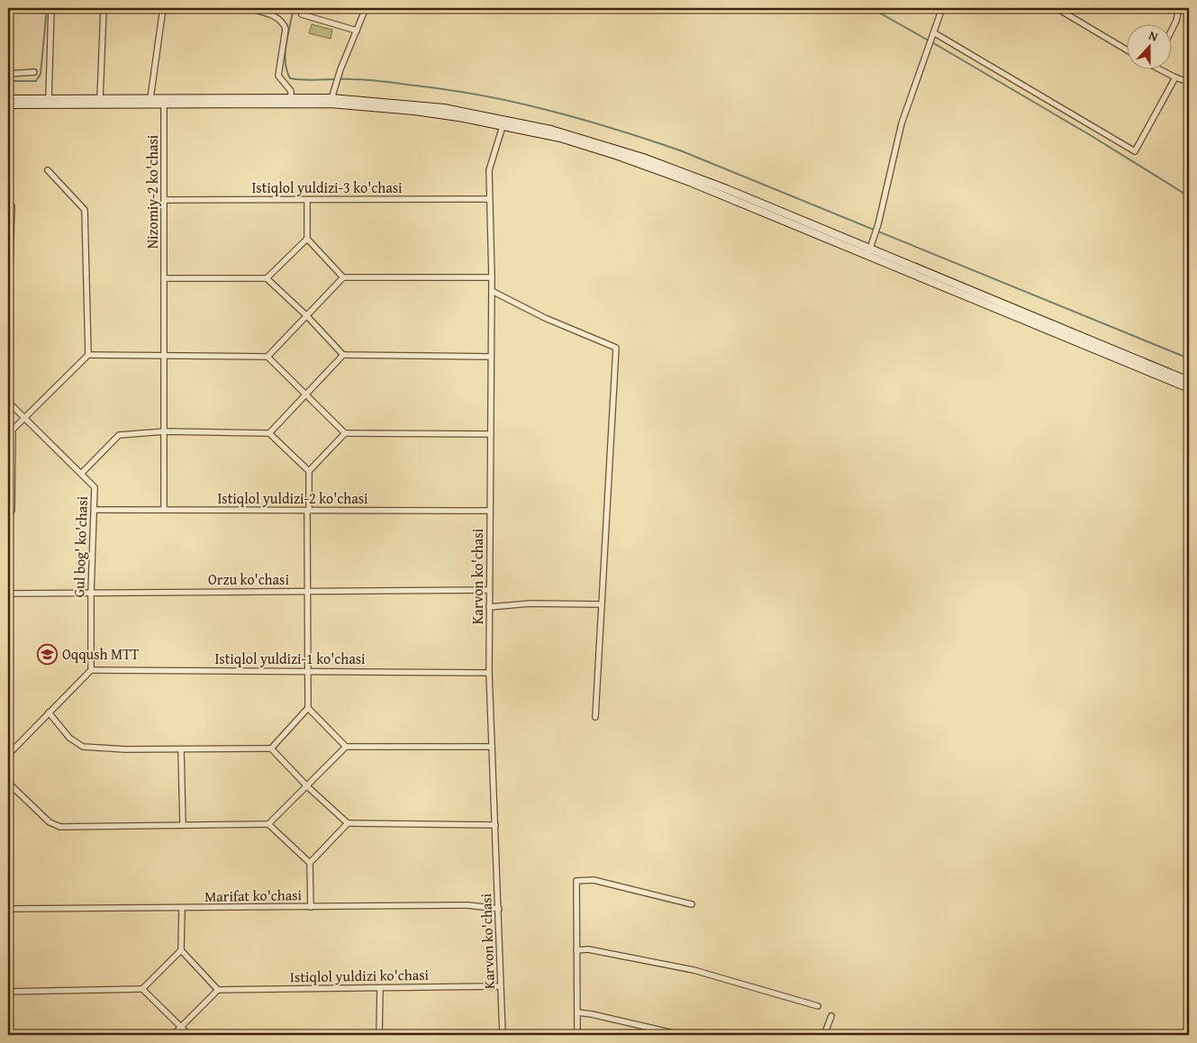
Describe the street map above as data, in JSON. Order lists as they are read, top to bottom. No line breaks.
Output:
{"streets":{"street":["Istiqlol yuldizi-3 ko'chasi","Nizomiy-2 ko'chasi","Istiqlol yuldizi-2 ko'chasi","Gul bog' ko'chasi","Karvon ko'chasi","Orzu ko'chasi","Istiqlol yuldizi-1 ko'chasi","Marifat ko'chasi","Istiqlol yuldizi ko'chasi"]},"crossings":[["Istiqlol yuldizi-3 ko'chasi","Nizomiy-2 ko'chasi"],["Istiqlol yuldizi-3 ko'chasi","Karvon ko'chasi"],["Nizomiy-2 ko'chasi","Istiqlol yuldizi-2 ko'chasi"],["Istiqlol yuldizi-2 ko'chasi","Gul bog' ko'chasi"],["Istiqlol yuldizi-2 ko'chasi","Karvon ko'chasi"],["Gul bog' ko'chasi","Orzu ko'chasi"],["Gul bog' ko'chasi","Istiqlol yuldizi-1 ko'chasi"],["Karvon ko'chasi","Orzu ko'chasi"],["Karvon ko'chasi","Istiqlol yuldizi-1 ko'chasi"],["Karvon ko'chasi","Marifat ko'chasi"],["Karvon ko'chasi","Istiqlol yuldizi ko'chasi"]],"places":{"school or university":["Oqqush MTT"]},"north":"top"}
